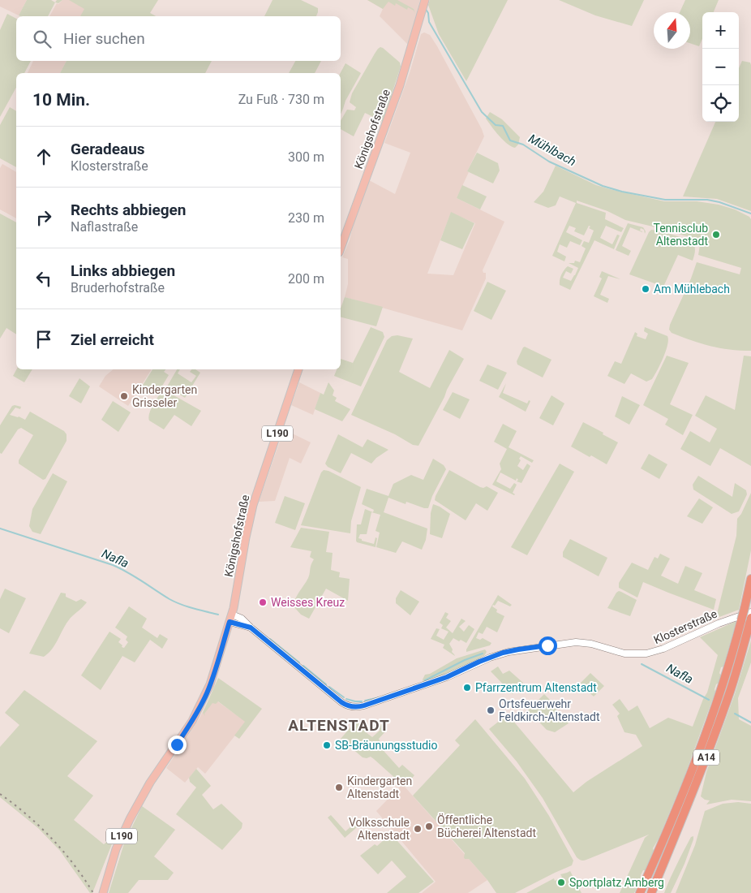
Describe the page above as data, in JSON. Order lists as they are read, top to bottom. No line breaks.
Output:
{"streets":{"highway":["A14"],"main road":["Königshofstraße","L190","Klosterstraße"]},"crossings":[["Königshofstraße","L190"],["Königshofstraße","Klosterstraße"],["L190","Klosterstraße"],["Klosterstraße","A14"]],"districts":["ALTENSTADT"],"water":["Mühlbach","Nafla"],"places":["Tennisclub Altenstadt","Am Mühlebach","Kindergarten Grisseler","Weisses Kreuz","Pfarrzentrum Altenstadt","Ortsfeuerwehr Feldkirch-Altenstadt","SB-Bräunungsstudio","Kindergarten Altenstadt","Öffentliche Bücherei Altenstadt","Volksschule Altenstadt","Sportplatz Amberg"],"north":"top","page":{"map_buttons":["+","−"],"search":"Hier suchen","heading":["10 Min.","Zu Fuß · 730 m"],"list":[["Geradeaus","Klosterstraße","300 m"],["Rechts abbiegen","Naflastraße","230 m"],["Links abbiegen","Bruderhofstraße","200 m"],"Ziel erreicht"]}}
